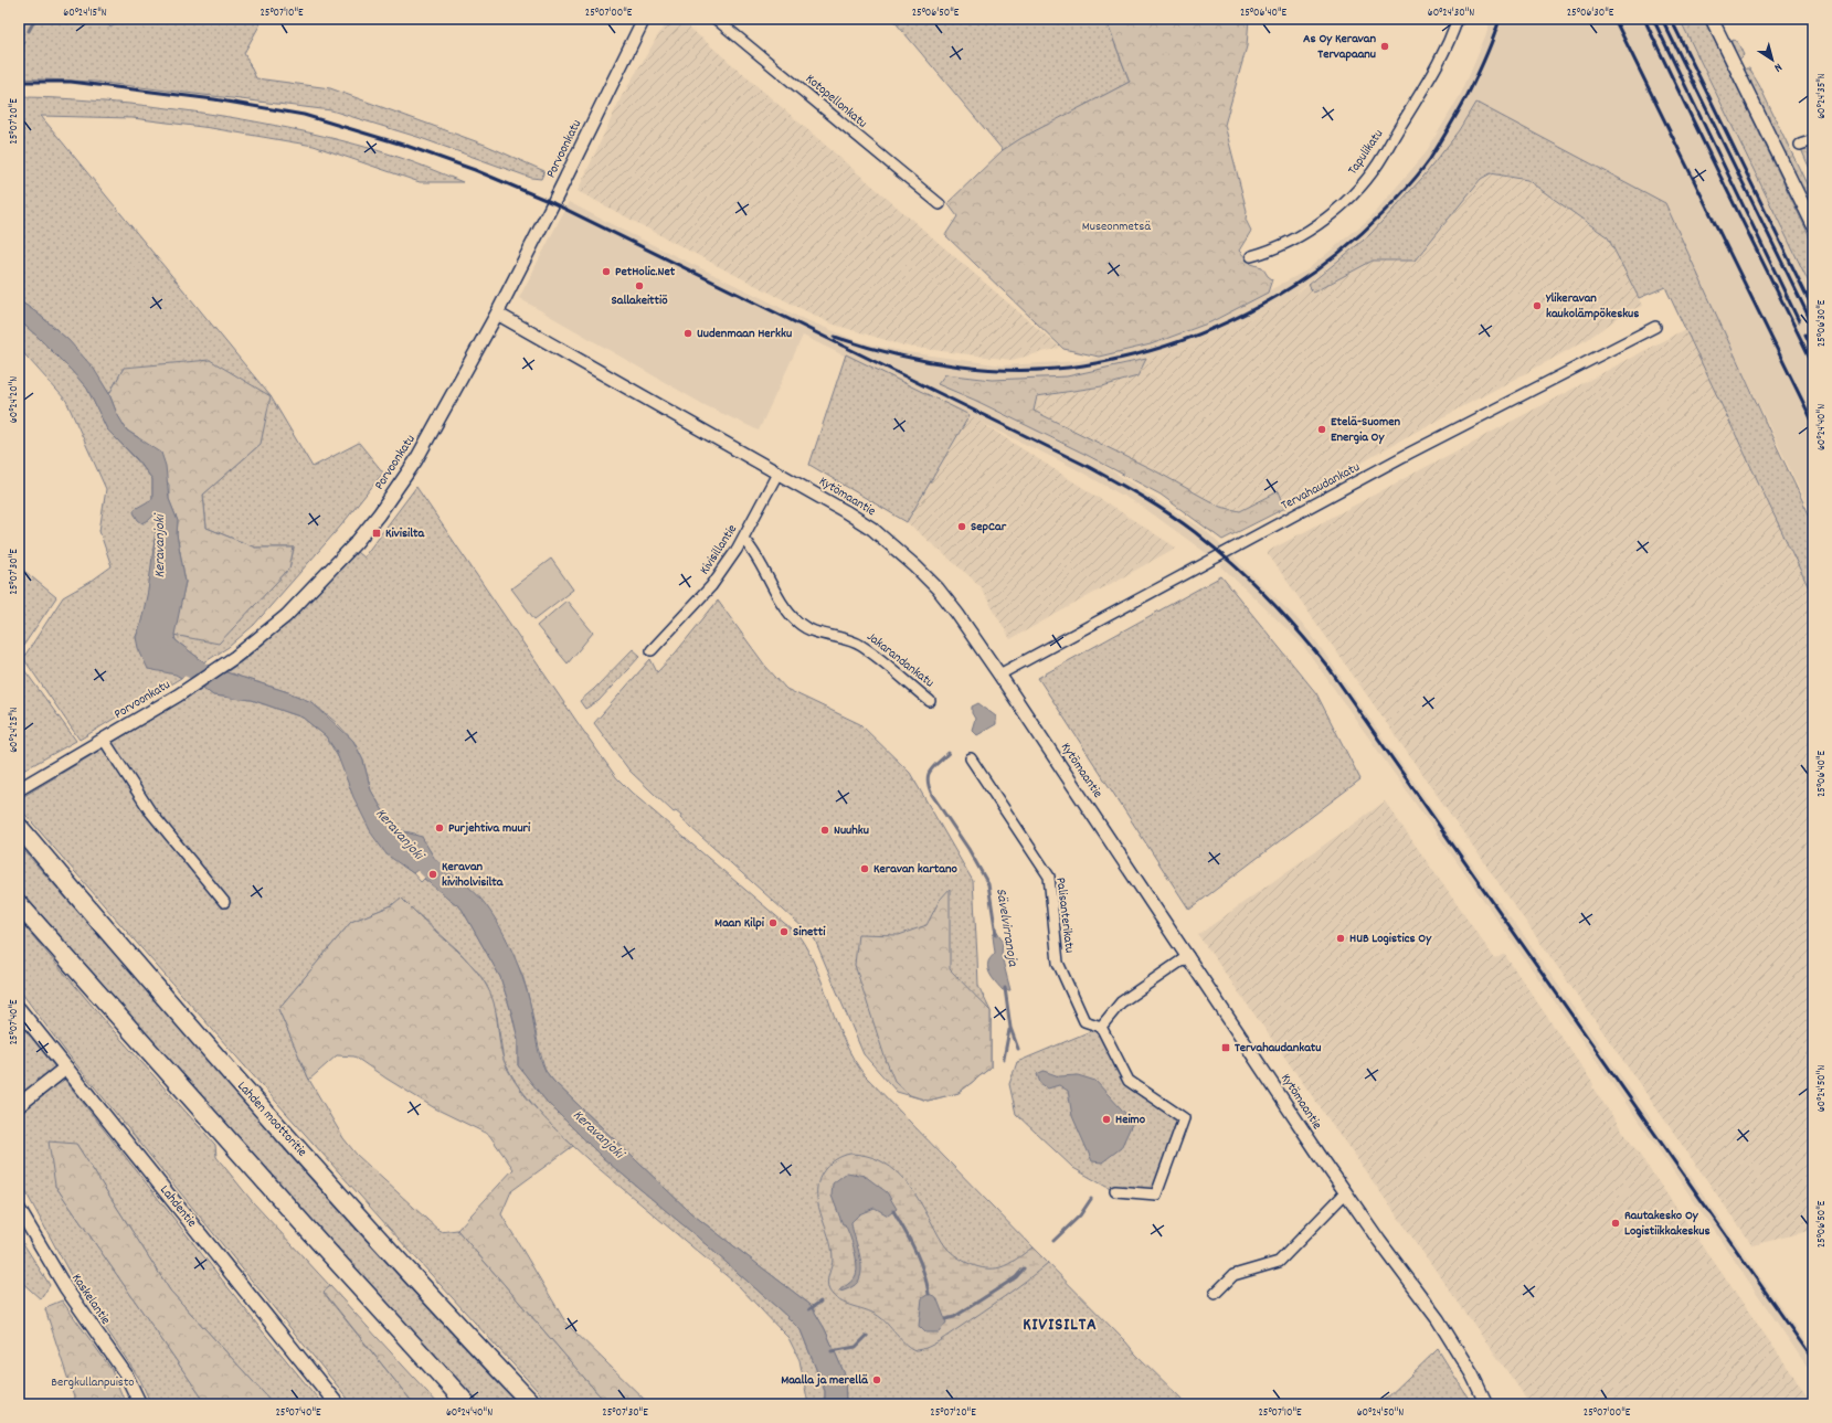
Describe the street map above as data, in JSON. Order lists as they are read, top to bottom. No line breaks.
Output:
{"streets":{"highway":["Lahden moottoritie"],"main road":["Lahdentie"],"street":["Kotopellonkatu","Porvoonkatu","Tapulikatu","Tervahaudankatu","Kytömaantie","Kivisillantie","Jakarandankatu","Palisanterikatu","Kaskelantie"]},"crossings":[["Porvoonkatu","Kytömaantie"],["Tervahaudankatu","Kytömaantie"],["Kytömaantie","Kivisillantie"],["Kivisillantie","Jakarandankatu"]],"districts":["KIVISILTA"],"water":["Keravanjoki","Sävelvirranoja"],"parks":["Museonmetsä","Bergkullanpuisto"],"places":{"other":["As Oy Keravan Tervapaanu","PetHolic.Net","Sallakeittiö","Ylikeravan kaukolämpökeskus","Uudenmaan Herkku","Etelä-Suomen Energia Oy","SepCar","Purjehtiva muuri","Nuuhku","Keravan kartano","Keravan kiviholvisilta","Maan Kilpi","Sinetti","HUB Logistics Oy","Heimo","Rautakesko Oy Logistiikkakeskus","Maalla ja merellä"],"transit":["Kivisilta","Tervahaudankatu"]},"north":"bottom right","coordinates":["60°24'15\"N","25°07'10\"E","25°07'00\"E","25°06'50\"E","25°06'40\"E","60°24'30\"N","25°06'30\"E","60°24'35\"N","25°07'20\"E","60°24'20\"N","60°24'40\"N","25°07'30\"E","60°24'25\"N","25°07'40\"E","60°24'50\"N"]}
